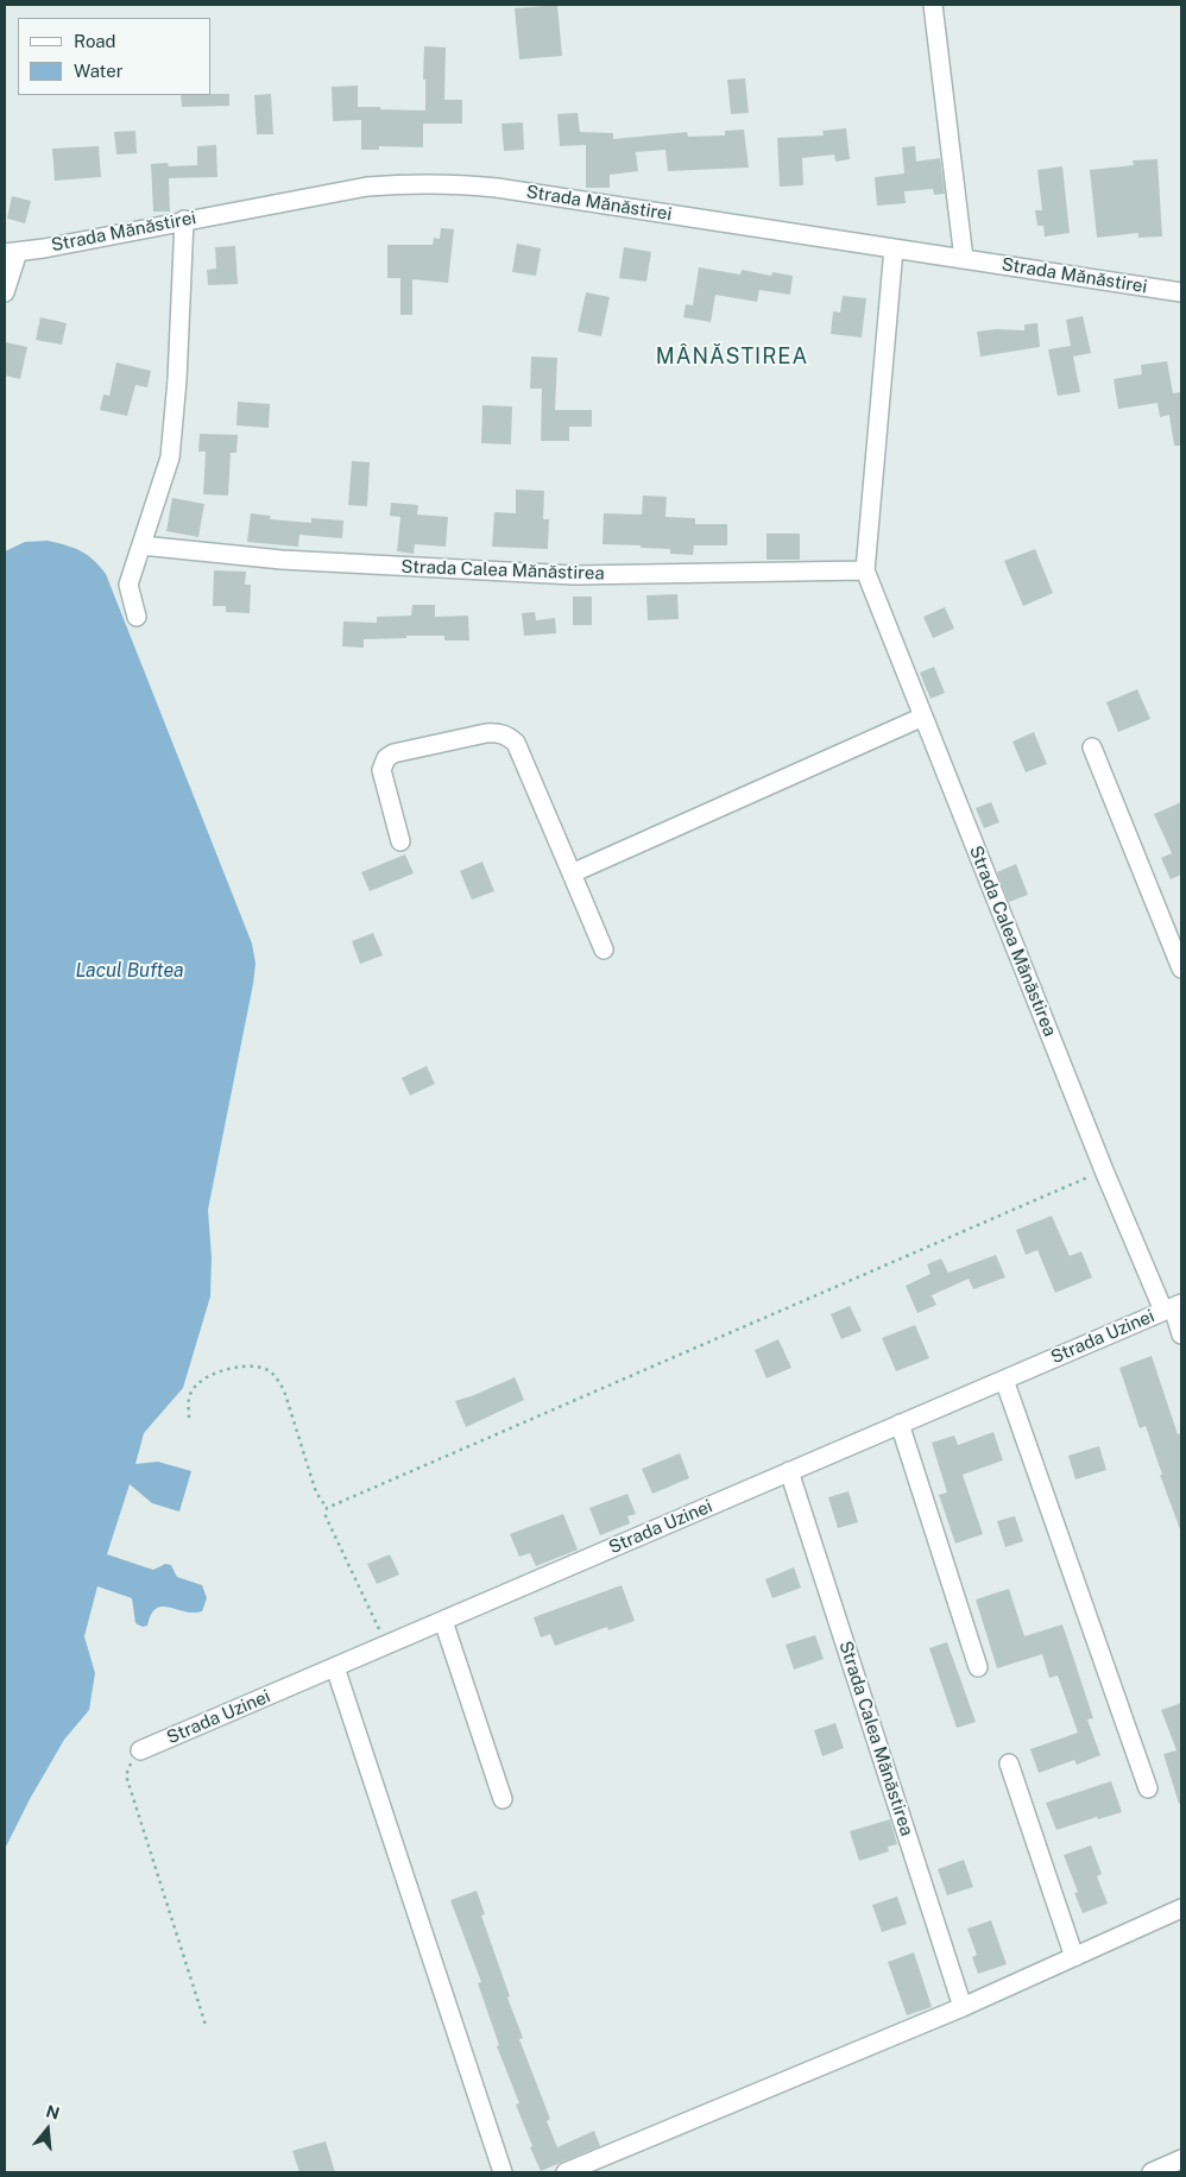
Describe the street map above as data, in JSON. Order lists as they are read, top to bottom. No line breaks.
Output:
{"streets":{"street":["Strada Mănăstirei","Strada Calea Mănăstirea","Strada Uzinei"]},"crossings":[["Strada Mănăstirei","Strada Calea Mănăstirea"],["Strada Calea Mănăstirea","Strada Uzinei"]],"districts":["MÂNĂSTIREA"],"water":["Lacul Buftea"],"legend":["Road","Water"],"north":"top"}
